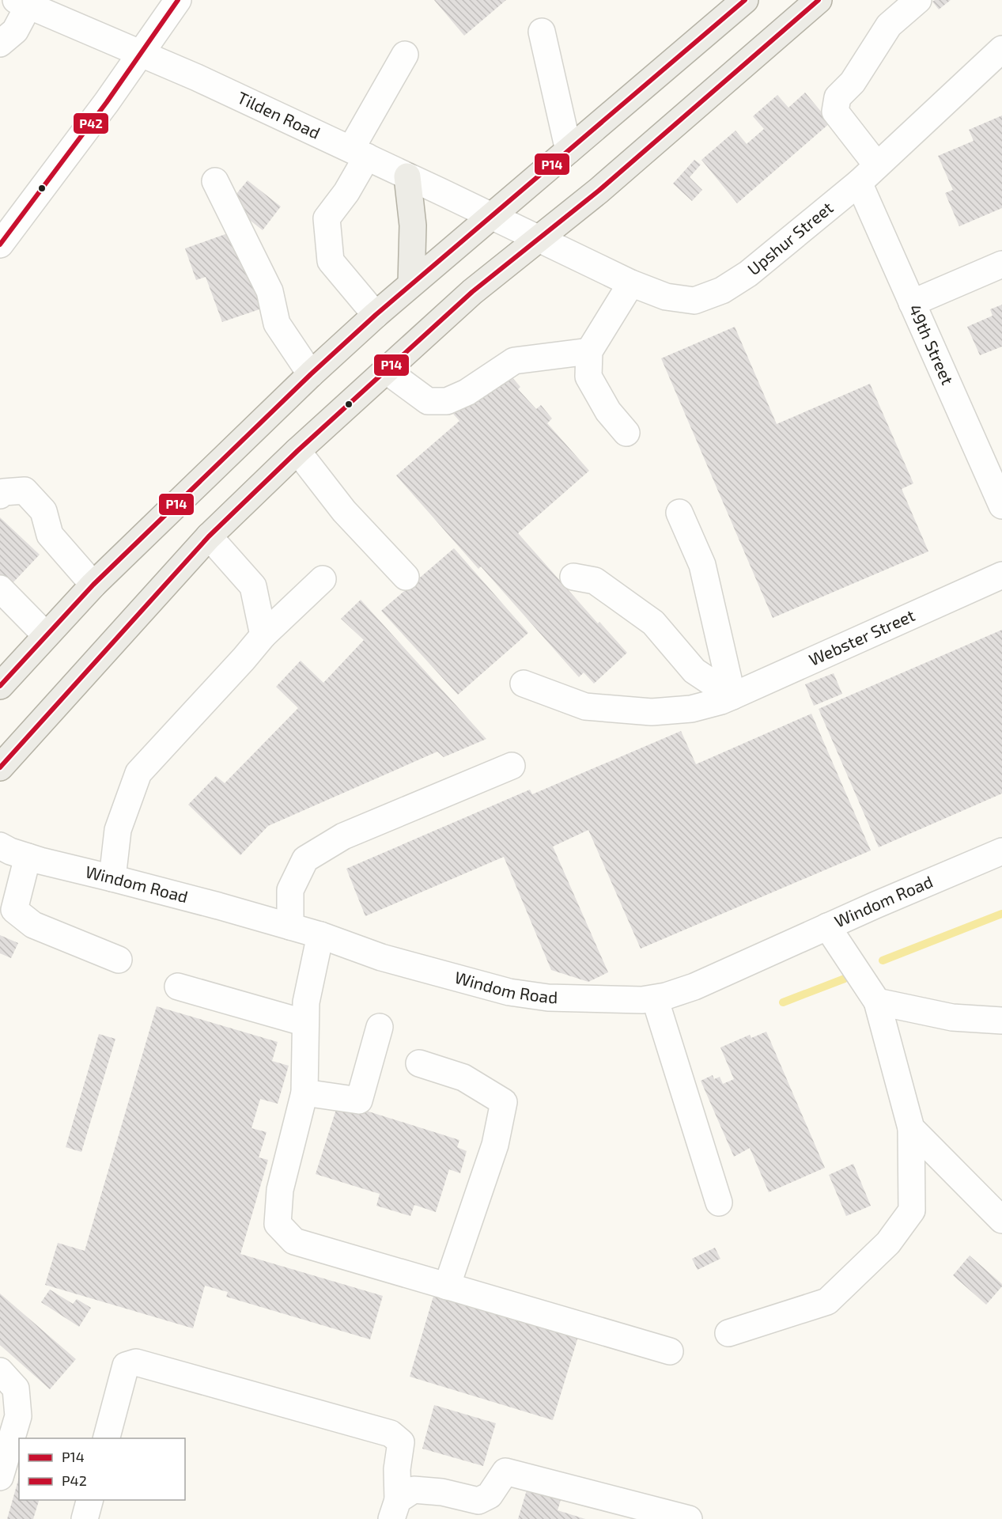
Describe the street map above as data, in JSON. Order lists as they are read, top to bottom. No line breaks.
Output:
{"streets":{"street":["Tilden Road","Upshur Street","49th Street","Webster Street","Windom Road"]},"crossings":[["Tilden Road","Upshur Street"],["Upshur Street","49th Street"]],"lines":["transit line P14","transit line P42"],"legend":["P14","P42"]}
